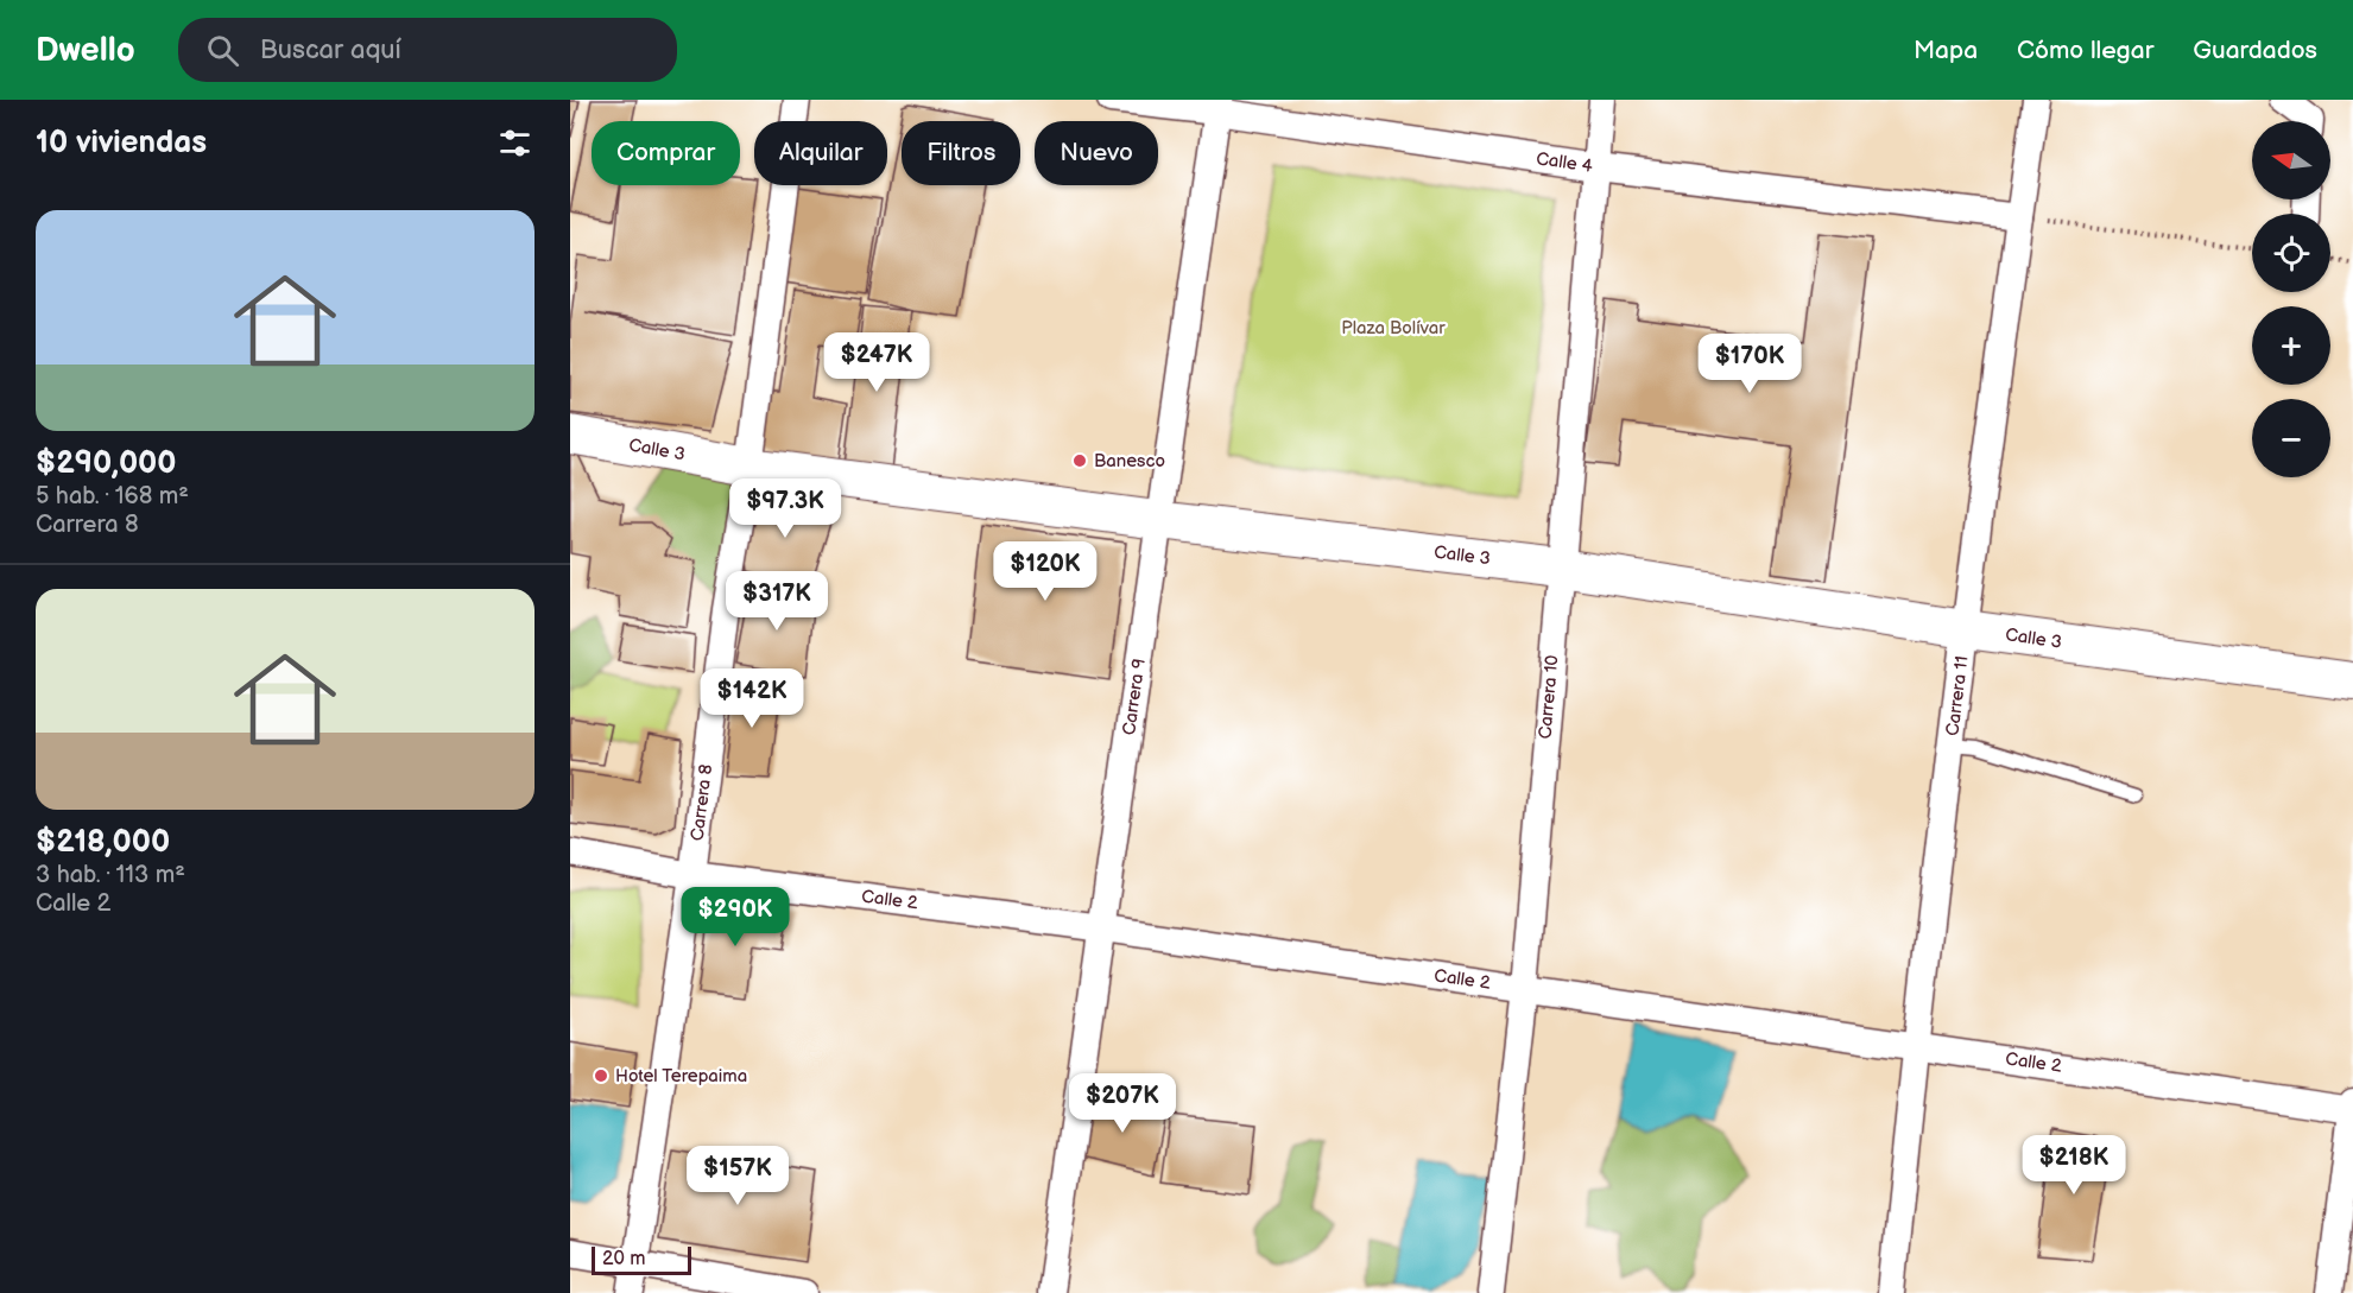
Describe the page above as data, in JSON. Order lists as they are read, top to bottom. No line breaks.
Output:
{"streets":{"street":["Calle 4","Calle 3","Carrera 11","Carrera 9","Carrera 10","Carrera 8","Calle 2"]},"crossings":[["Calle 4","Carrera 11"],["Calle 4","Carrera 9"],["Calle 4","Carrera 10"],["Calle 3","Carrera 11"],["Calle 3","Carrera 9"],["Calle 3","Carrera 10"],["Calle 3","Carrera 8"],["Carrera 11","Calle 2"],["Carrera 9","Calle 2"],["Carrera 10","Calle 2"],["Carrera 8","Calle 2"]],"parks":["Plaza Bolívar"],"places":["Banesco","Hotel Terepaima"],"scale_bar":"20 m","north":"left","page":{"header":"Dwello","search":"Buscar aquí","nav":["Mapa","Cómo llegar","Guardados"],"heading":"10 viviendas","map_buttons":["+","−"],"chip":["Comprar","Alquilar","Filtros","Nuevo"],"list":[{"name":"$290,000","note":"5 hab. · 168 m² · Carrera 8"},{"name":"$218,000","note":"3 hab. · 113 m² · Calle 2"}],"price":["$247K","$170K","$97.3K","$120K","$317K","$142K","$290K","$207K","$218K","$157K"],"scale":"20 m"}}
